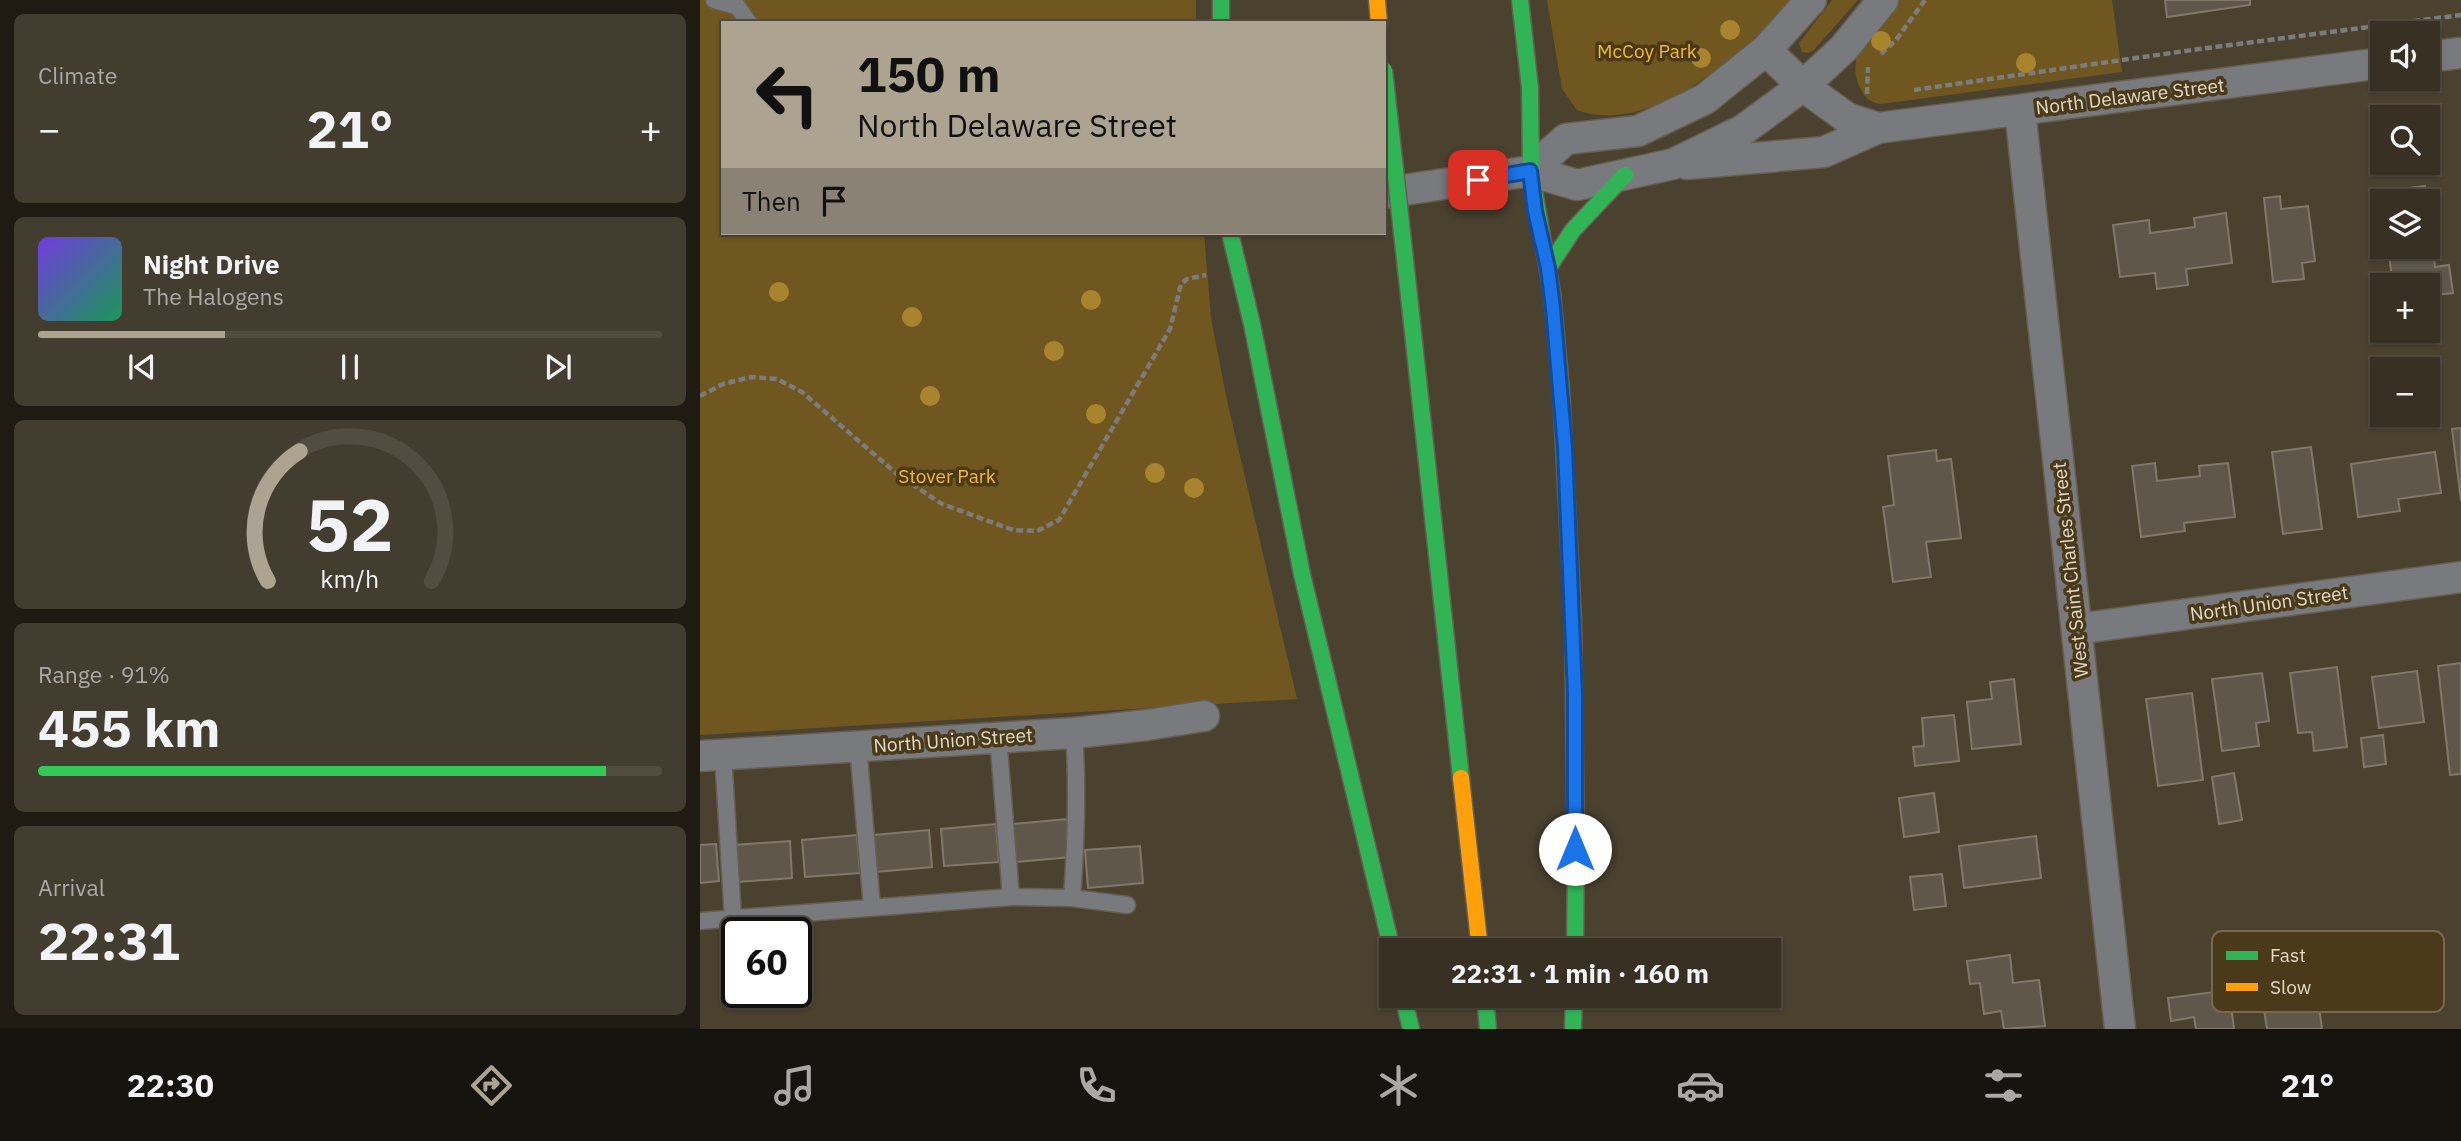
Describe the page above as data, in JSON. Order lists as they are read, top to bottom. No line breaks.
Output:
{"streets":{"street":["North Delaware Street","West Saint Charles Street","North Union Street"]},"crossings":[["North Delaware Street","West Saint Charles Street"],["West Saint Charles Street","North Union Street"]],"parks":["McCoy Park","Stover Park"],"legend":["Fast","Slow"],"page":{"tile":["Climate",["Range · 91%","455 km"],["Arrival","22:31"]],"map_buttons":["+","−"],"turn":["150 m","North Delaware Street"],"heat":["−","21°","+"],"then":"Then","song":["Night Drive","The Halogens"],"limit":"60","trip":"22:31 · 1 min · 160 m","tabs":["22:30","21°"],"gauge":["52","km/h"]}}
